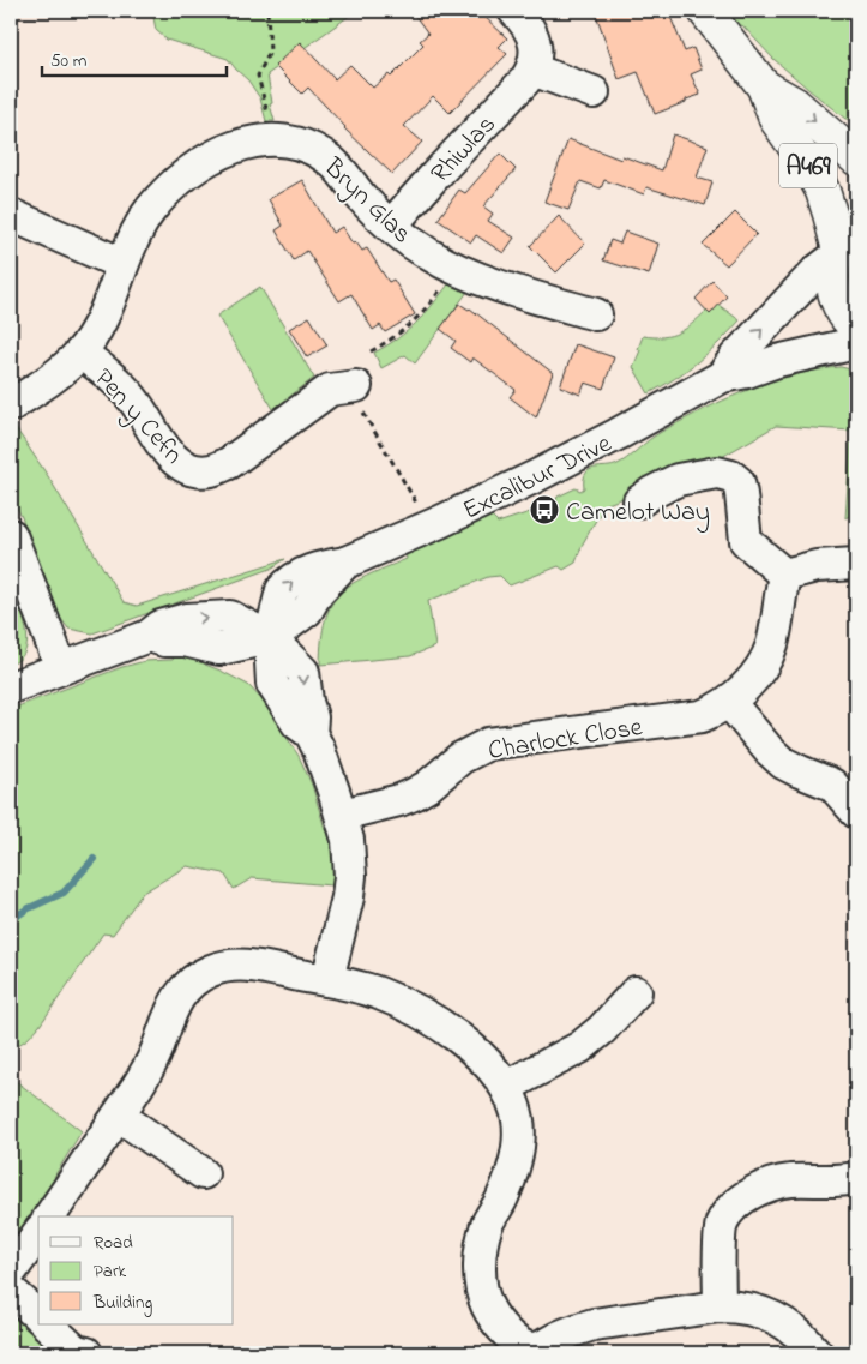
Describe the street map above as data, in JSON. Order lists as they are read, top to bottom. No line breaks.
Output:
{"streets":{"main road":["A469"],"street":["Rhiwlas","Bryn Glas","Pen y Cefn","Excalibur Drive","Charlock Close"]},"crossings":[["Rhiwlas","Bryn Glas"],["A469","Excalibur Drive"],["Bryn Glas","Pen y Cefn"]],"places":{"bus stop":["Camelot Way"]},"legend":["Road","Park","Building"],"scale_bar":"50 m"}
